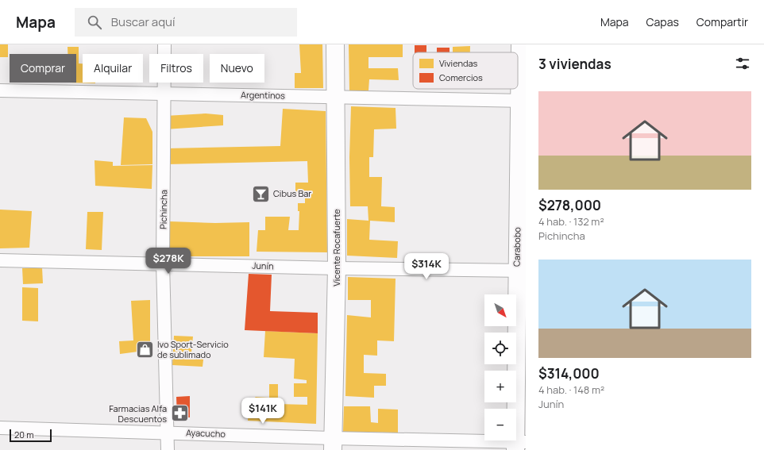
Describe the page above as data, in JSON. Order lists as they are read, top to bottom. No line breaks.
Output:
{"streets":{"main road":["Carabobo","Vicente Rocafuerte"],"street":["Argentinos","Pichincha","Junín","Ayacucho"]},"crossings":[["Argentinos","Pichincha"],["Argentinos","Carabobo"],["Argentinos","Vicente Rocafuerte"],["Pichincha","Junín"],["Pichincha","Ayacucho"],["Carabobo","Junín"],["Carabobo","Ayacucho"],["Vicente Rocafuerte","Junín"],["Vicente Rocafuerte","Ayacucho"]],"places":{"bar":["Cibus Bar"],"shop":["Ivo Sport-Servicio de sublimado"],"pharmacy":["Farmacias Alfa Descuentos"]},"legend":["Viviendas","Comercios"],"scale_bar":"20 m","north":"bottom right","page":{"header":"Mapa","search":"Buscar aquí","nav":["Mapa","Capas","Compartir"],"heading":"3 viviendas","chip":["Comprar","Alquilar","Filtros","Nuevo"],"list":[{"name":"$278,000","note":"4 hab. · 132 m² · Pichincha"},{"name":"$314,000","note":"4 hab. · 148 m² · Junín"}],"price":["$278K","$314K","$141K"],"map_buttons":["+","−"],"scale":"20 m"}}
